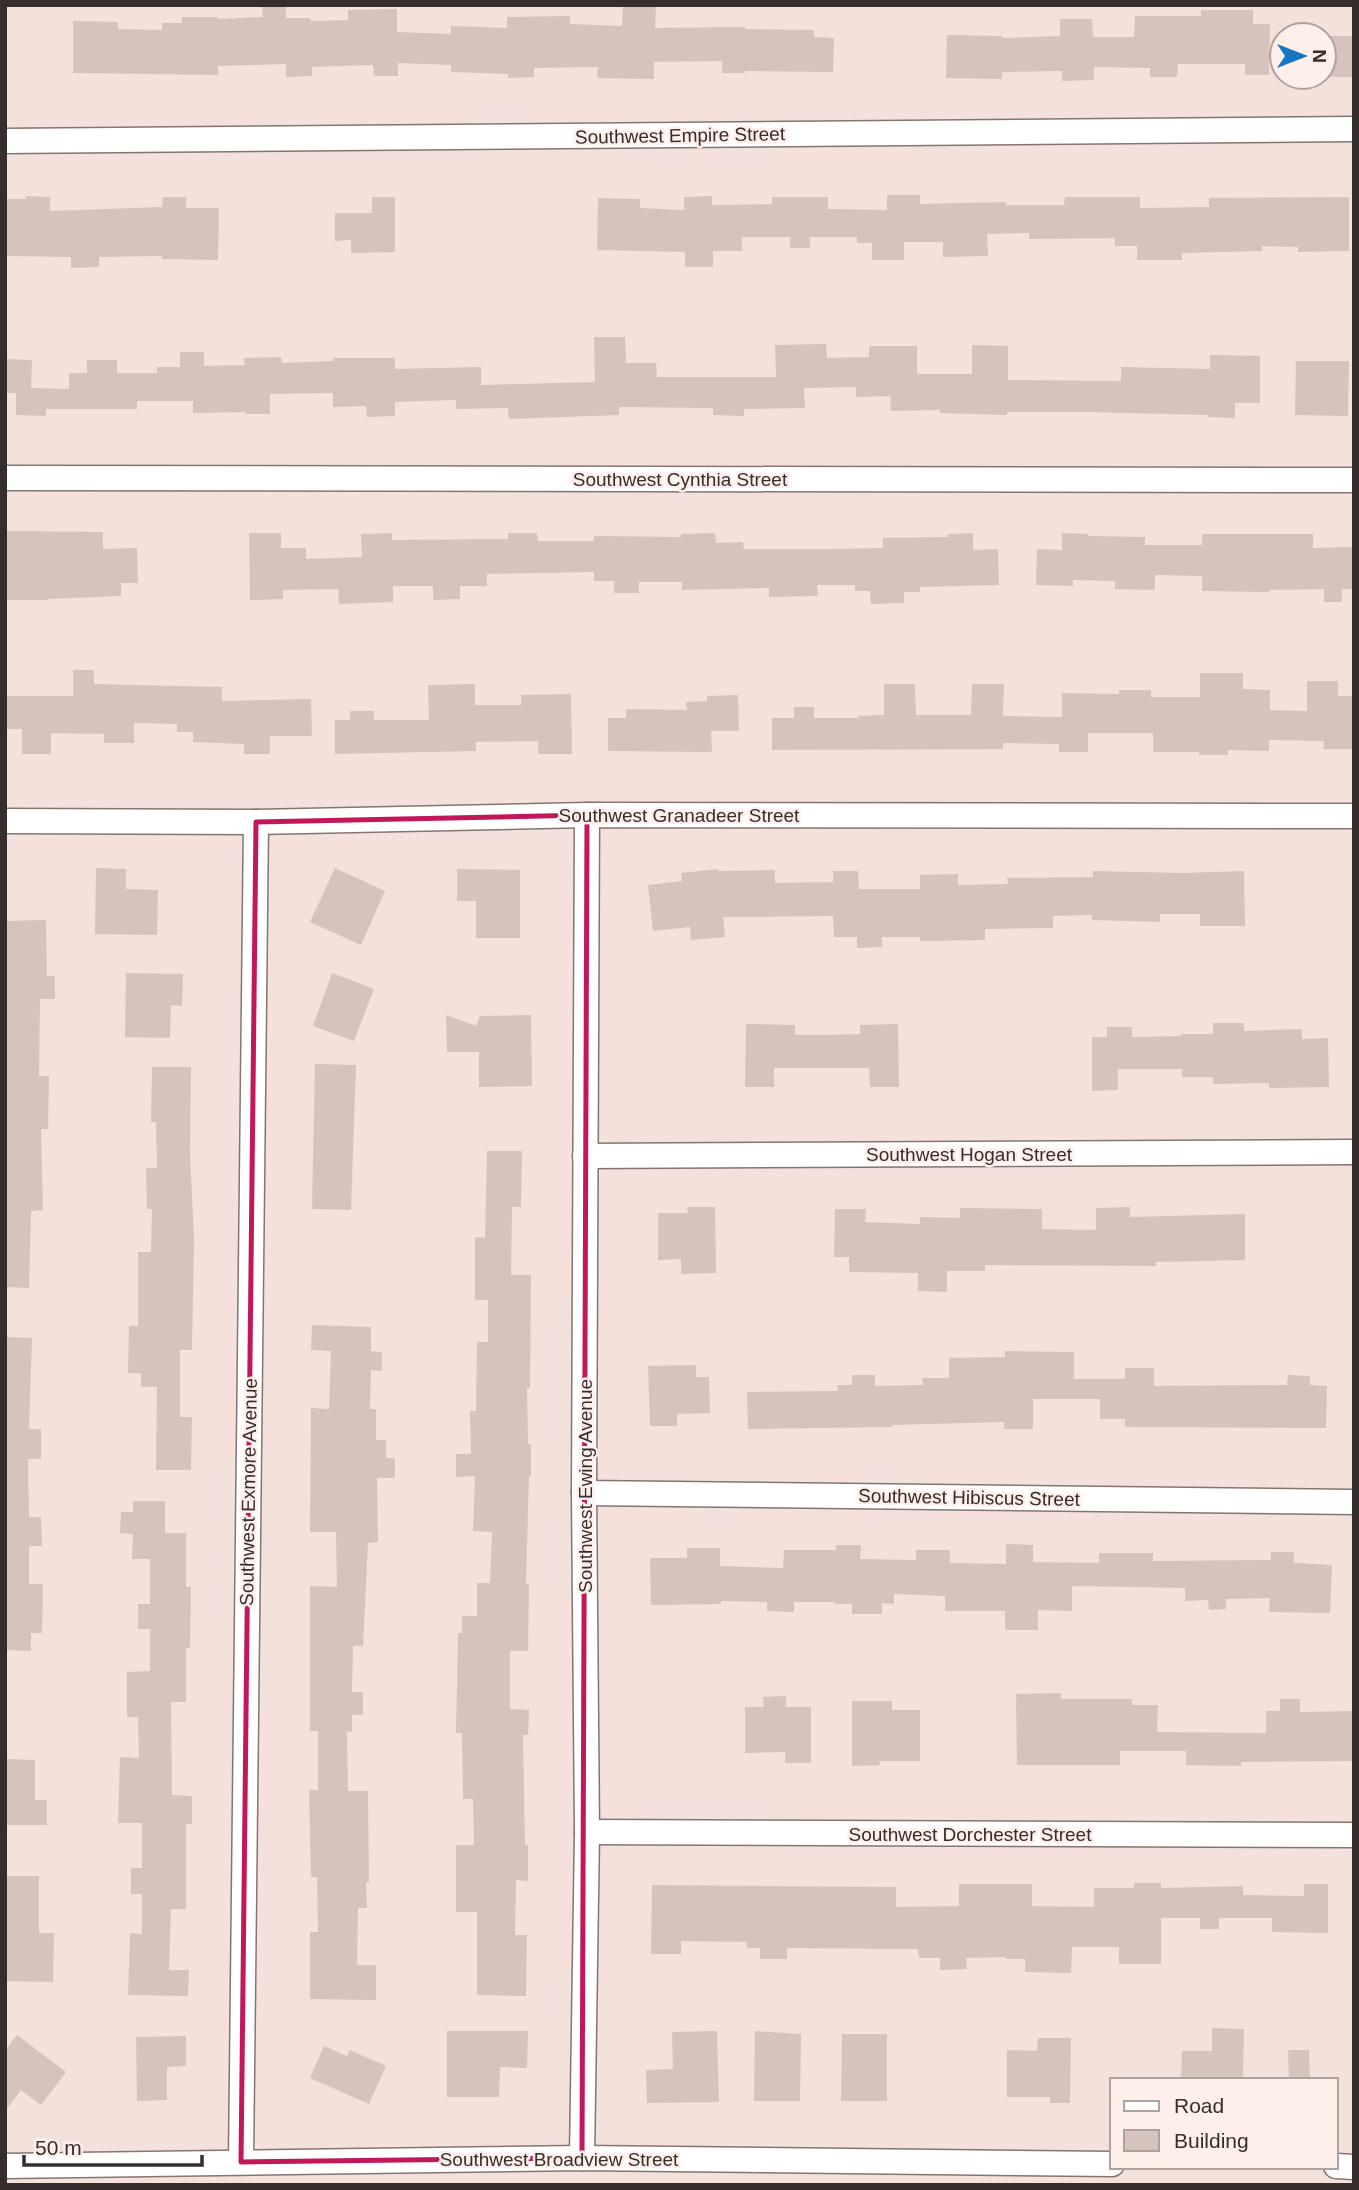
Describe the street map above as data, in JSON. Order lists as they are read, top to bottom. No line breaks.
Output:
{"streets":{"street":["Southwest Empire Street","Southwest Cynthia Street","Southwest Granadeer Street","Southwest Hogan Street","Southwest Ewing Avenue","Southwest Exmore Avenue","Southwest Hibiscus Street","Southwest Dorchester Street","Southwest Broadview Street"]},"crossings":[["Southwest Granadeer Street","Southwest Ewing Avenue"],["Southwest Granadeer Street","Southwest Exmore Avenue"],["Southwest Hogan Street","Southwest Ewing Avenue"],["Southwest Ewing Avenue","Southwest Hibiscus Street"],["Southwest Ewing Avenue","Southwest Dorchester Street"],["Southwest Ewing Avenue","Southwest Broadview Street"],["Southwest Exmore Avenue","Southwest Broadview Street"]],"legend":["Road","Building"],"scale_bar":"50 m","north":"right"}
